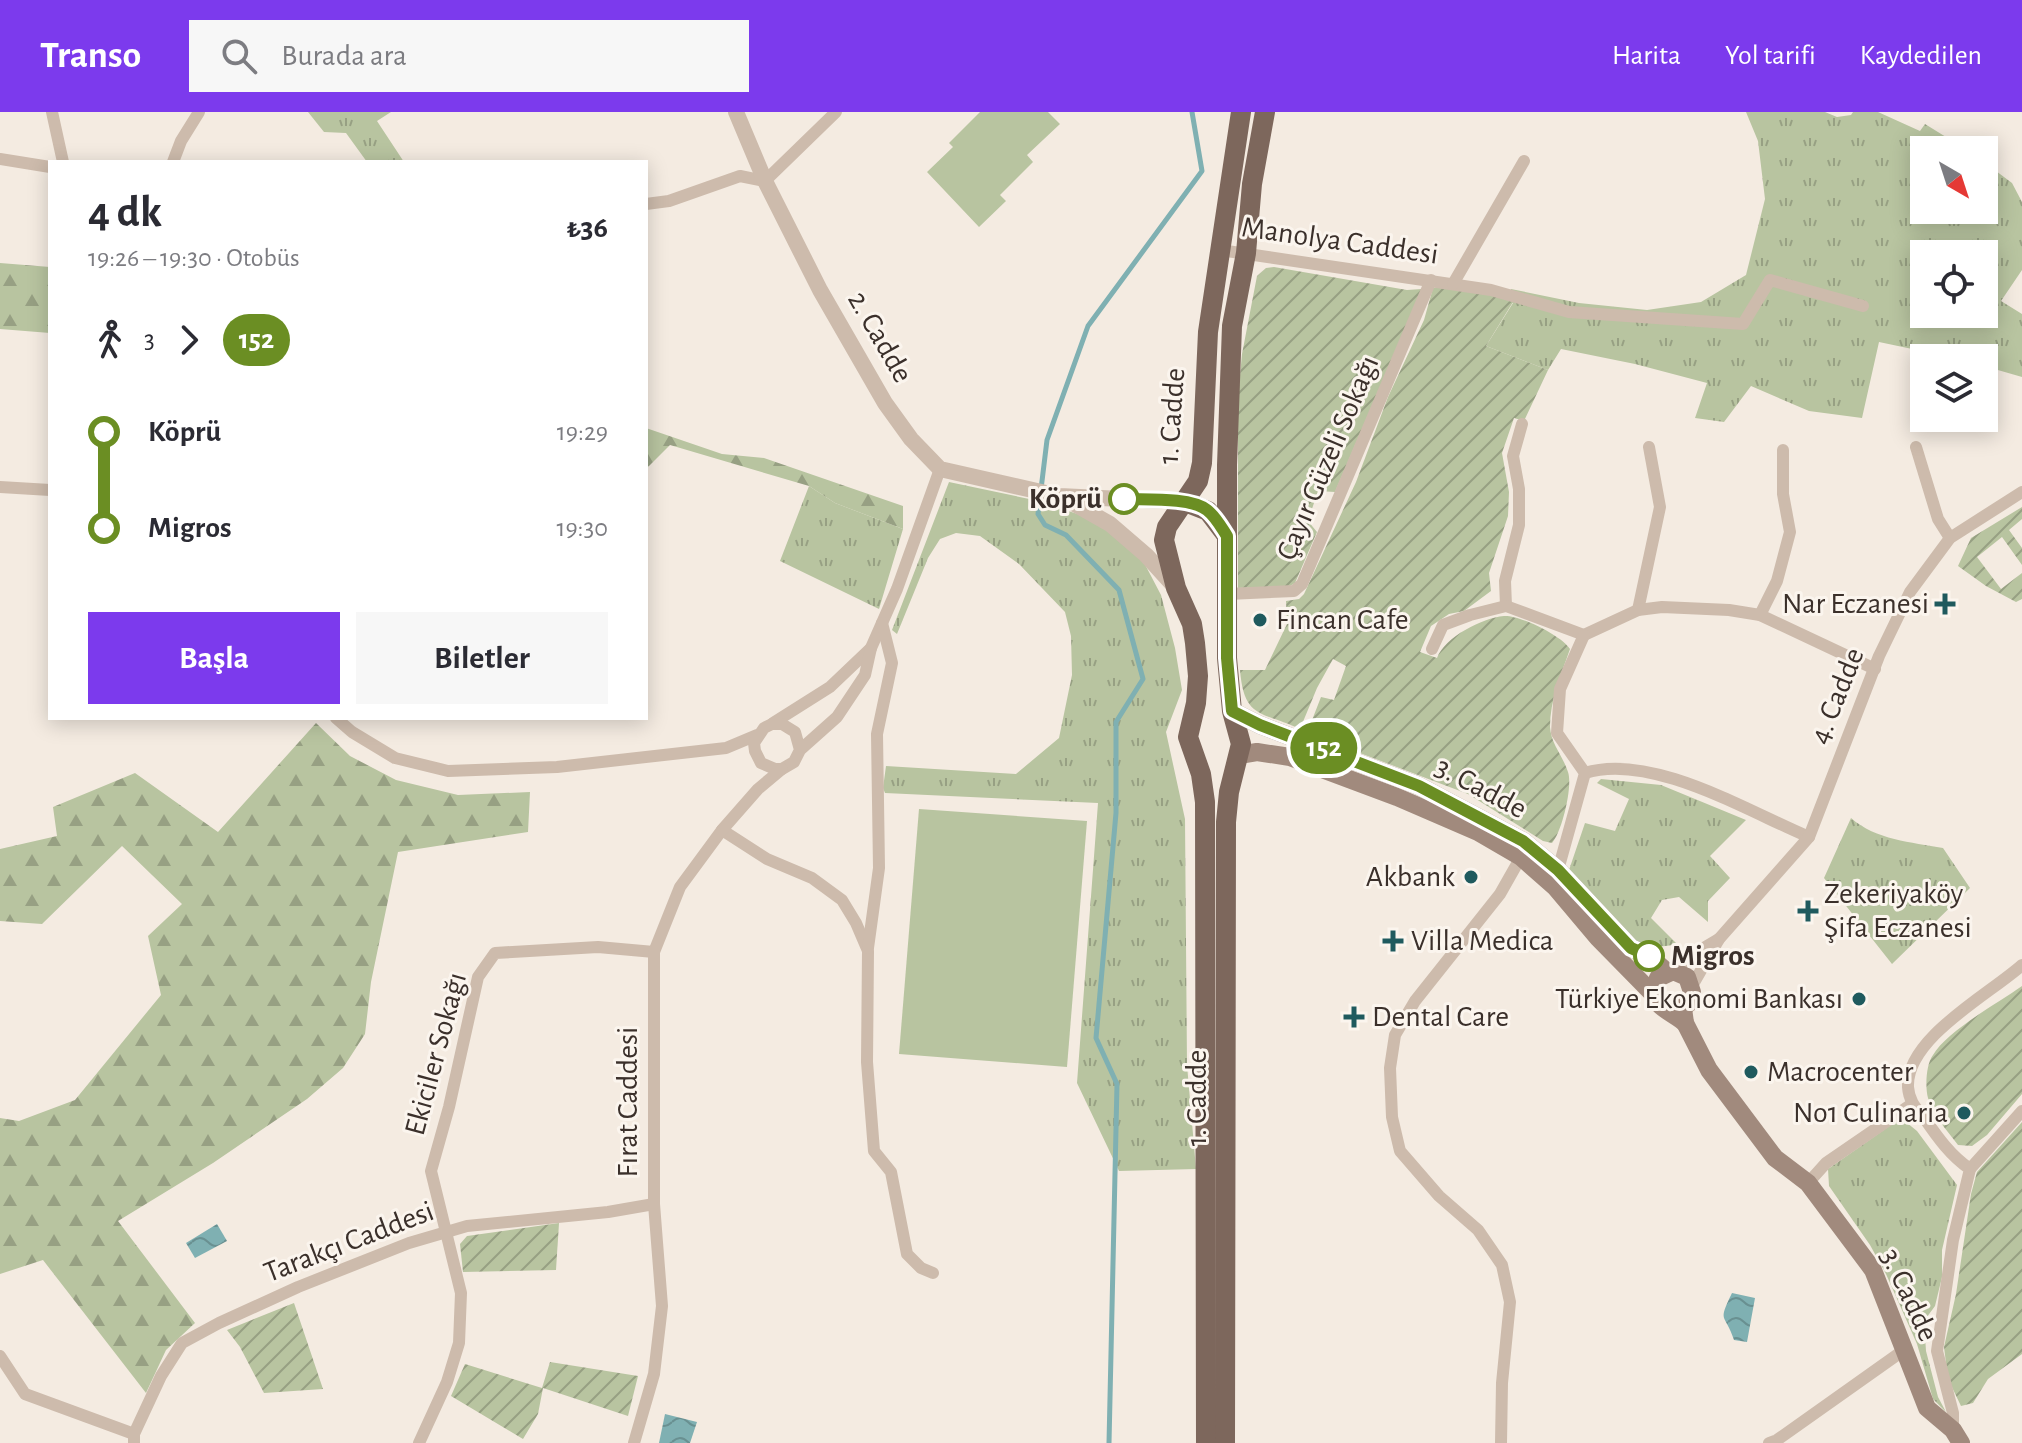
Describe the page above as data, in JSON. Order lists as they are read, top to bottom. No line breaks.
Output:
{"streets":{"main road":["1. Cadde","3. Cadde"],"street":["Manolya Caddesi","2. Cadde","Çayır Güzeli Sokağı","4. Cadde","Ekiciler Sokağı","Fırat Caddesi","Tarakçı Caddesi"]},"crossings":[["Manolya Caddesi","1. Cadde"],["Manolya Caddesi","Çayır Güzeli Sokağı"],["1. Cadde","Çayır Güzeli Sokağı"],["1. Cadde","3. Cadde"],["Ekiciler Sokağı","Fırat Caddesi"],["Ekiciler Sokağı","Tarakçı Caddesi"],["Fırat Caddesi","Tarakçı Caddesi"]],"places":{"other":["Köprü","Fincan Cafe","Akbank","Migros","Türkiye Ekonomi Bankası","Macrocenter","No1 Culinaria"],"health":["Nar Eczanesi","Zekeriyaköy Şifa Eczanesi","Villa Medica","Dental Care"]},"lines":["bus line 152"],"north":"bottom right","page":{"header":"Transo","search":"Burada ara","nav":["Harita","Yol tarifi","Kaydedilen"],"on_map":"152","heading":["4 dk","19:26 – 19:30 · Otobüs","₺36"],"legs":["3","152"],"list":[{"name":"Köprü","value":"19:29"},{"name":"Migros","value":"19:30"}],"buttons":["Başla","Biletler"]}}
